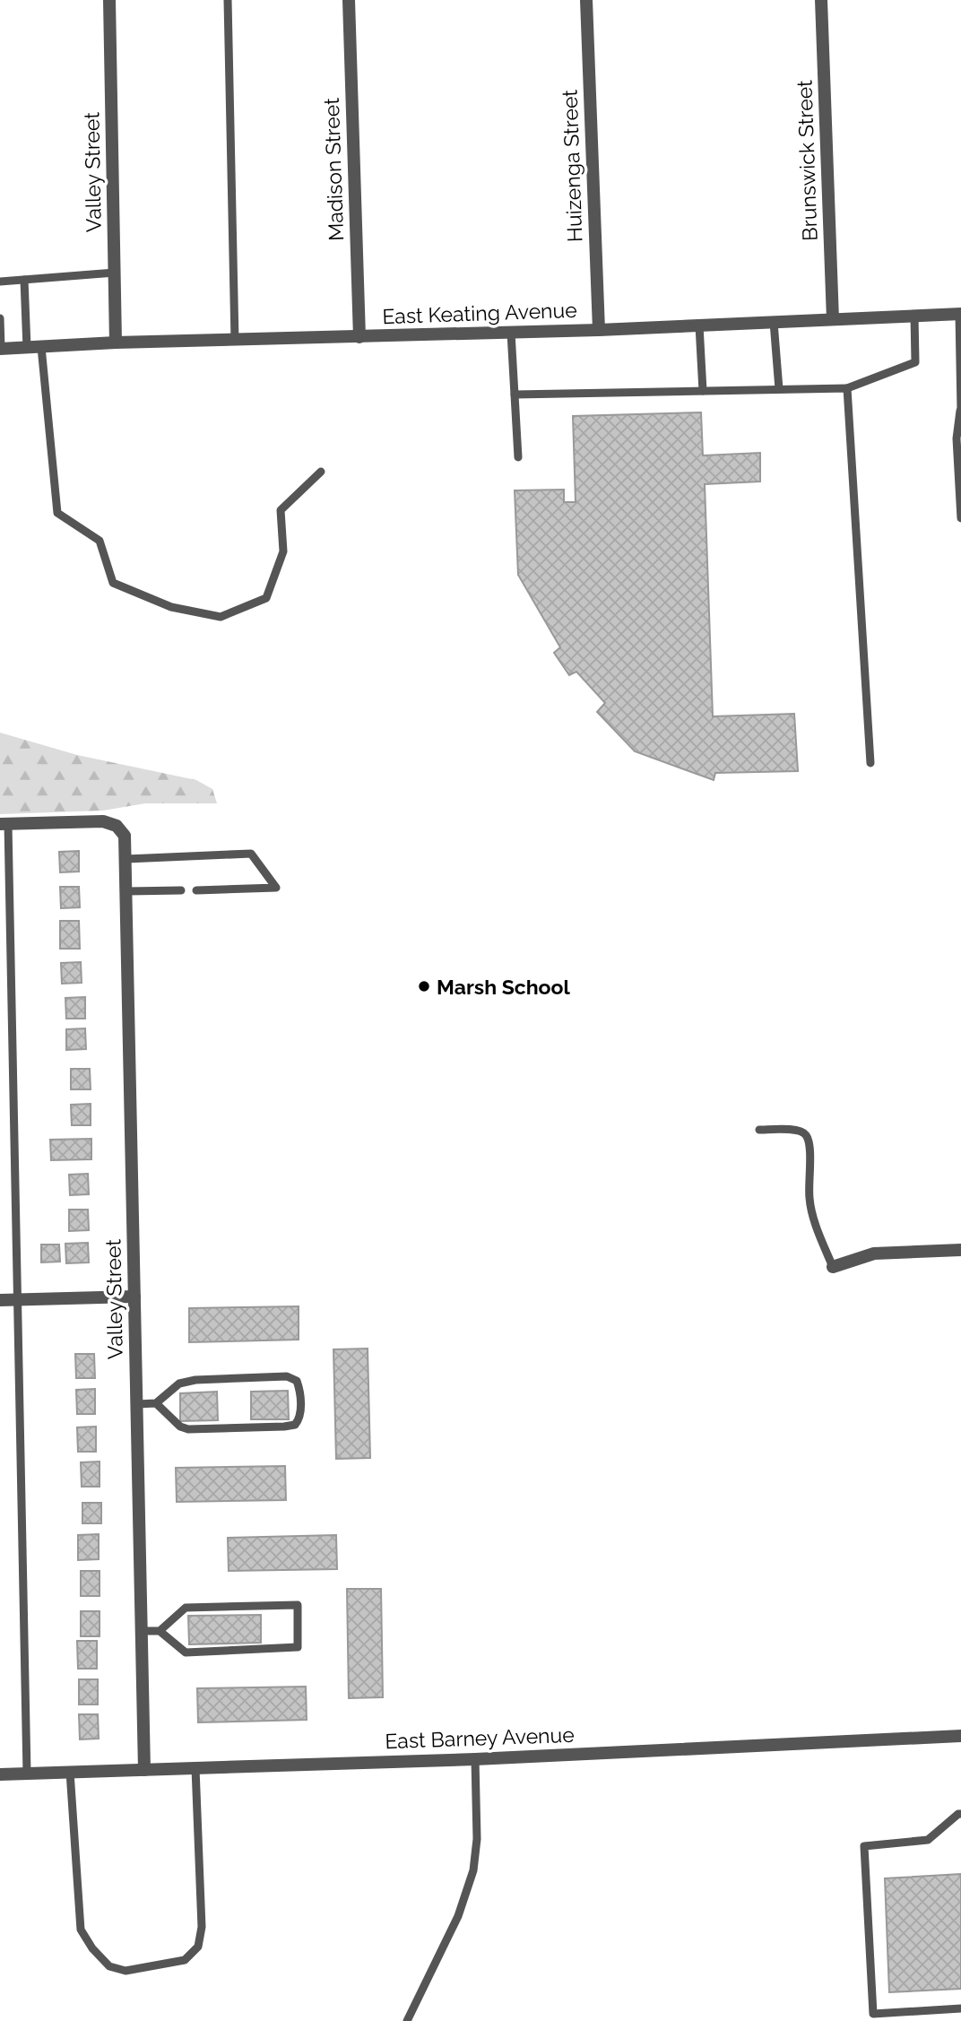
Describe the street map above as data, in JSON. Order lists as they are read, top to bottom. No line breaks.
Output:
{"streets":{"street":["Brunswick Street","Huizenga Street","Madison Street","Valley Street","East Keating Avenue","East Barney Avenue"]},"crossings":[["Brunswick Street","East Keating Avenue"],["Huizenga Street","East Keating Avenue"],["Madison Street","East Keating Avenue"],["Valley Street","East Keating Avenue"],["Valley Street","East Barney Avenue"]],"places":["Marsh School"]}
